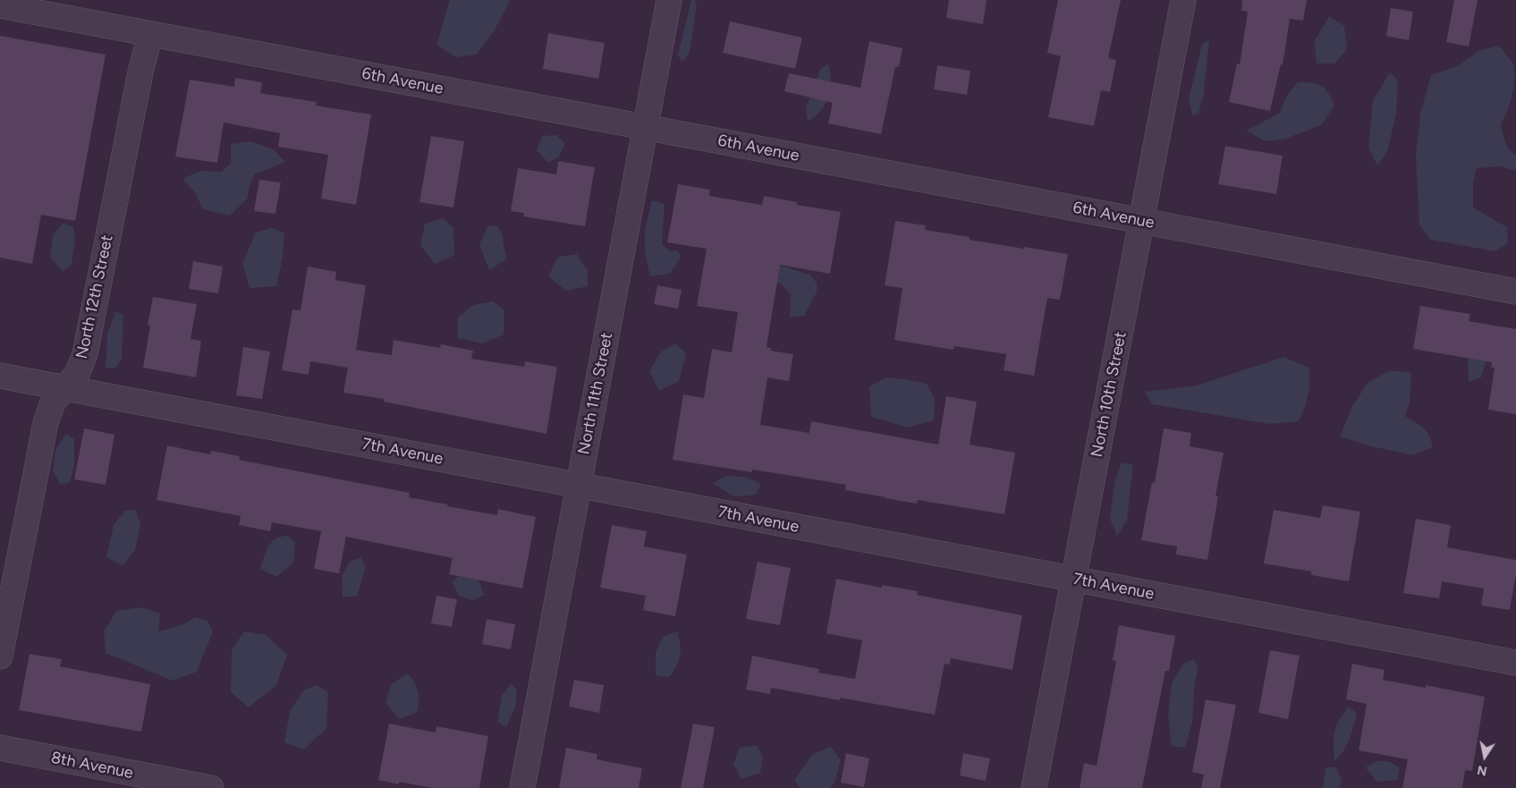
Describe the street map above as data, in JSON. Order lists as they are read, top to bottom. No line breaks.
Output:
{"streets":{"street":["6th Avenue","North 12th Street","North 11th Street","North 10th Street","7th Avenue","8th Avenue"]},"crossings":[["6th Avenue","North 12th Street"],["6th Avenue","North 11th Street"],["6th Avenue","North 10th Street"],["North 12th Street","7th Avenue"],["North 11th Street","7th Avenue"],["North 10th Street","7th Avenue"]],"north":"bottom"}
